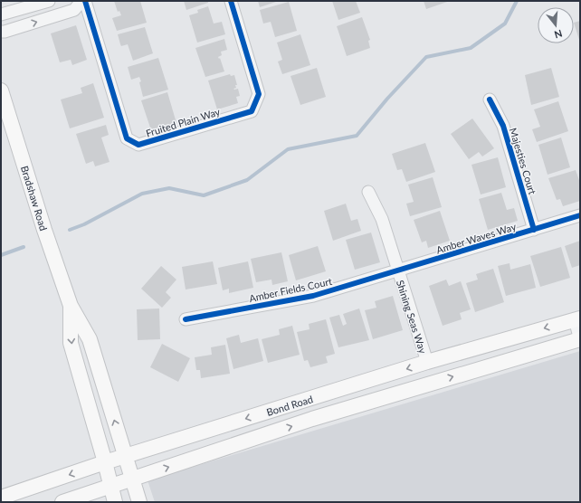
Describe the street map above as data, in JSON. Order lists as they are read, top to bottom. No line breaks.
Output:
{"streets":{"main road":["Bradshaw Road","Bond Road"],"street":["Fruited Plain Way","Majesties Court","Amber Waves Way","Amber Fields Court","Shining Seas Way"]},"crossings":[["Majesties Court","Amber Waves Way"],["Bradshaw Road","Bond Road"],["Amber Waves Way","Amber Fields Court"],["Amber Waves Way","Shining Seas Way"],["Amber Fields Court","Shining Seas Way"],["Shining Seas Way","Bond Road"]],"north":"bottom"}
